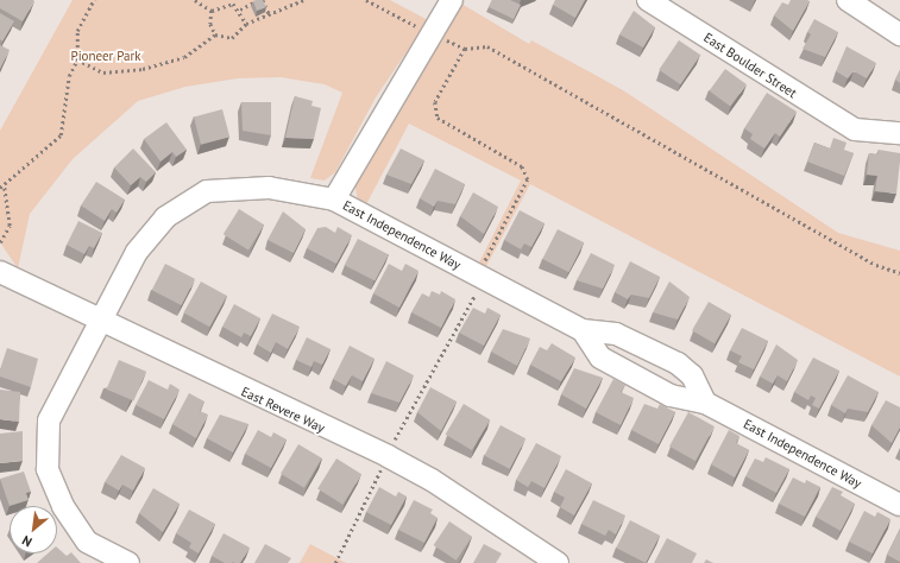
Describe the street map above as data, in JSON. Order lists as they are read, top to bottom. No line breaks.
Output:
{"streets":{"street":["East Boulder Street","East Independence Way","East Revere Way"]},"crossings":[["East Independence Way","East Revere Way"]],"parks":["Pioneer Park"],"north":"bottom left"}
